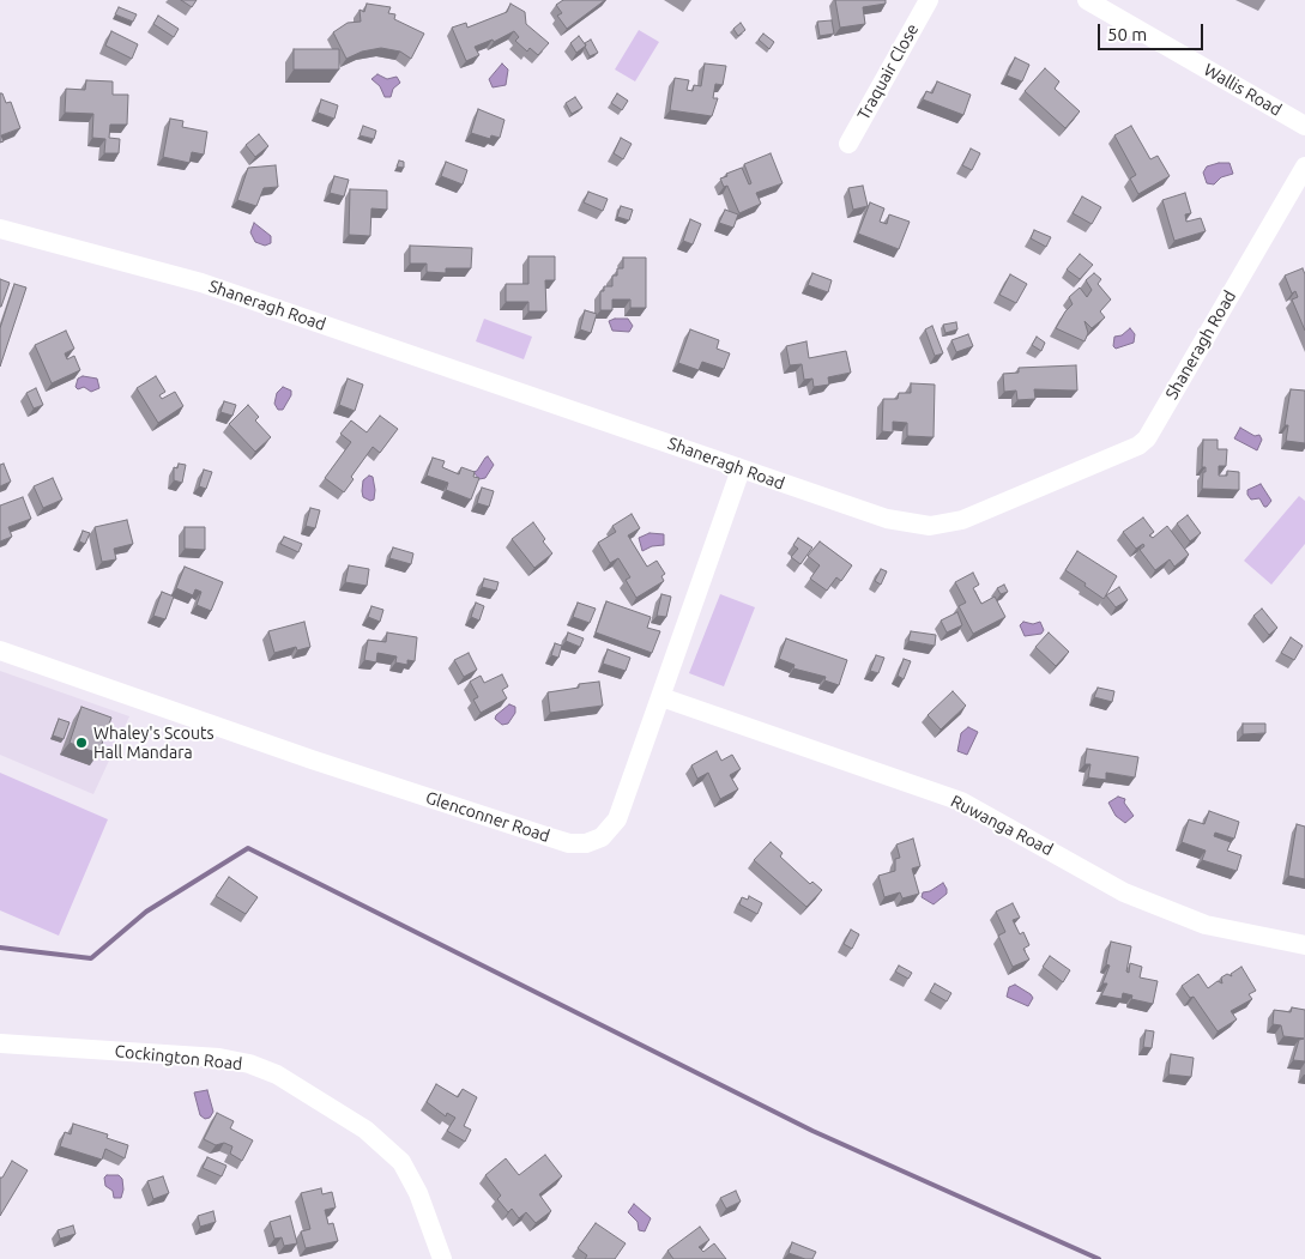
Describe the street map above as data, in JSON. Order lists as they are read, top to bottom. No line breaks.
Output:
{"streets":{"street":["Traquair Close","Wallis Road","Shaneragh Road","Glenconner Road","Ruwanga Road","Cockington Road"]},"crossings":[["Shaneragh Road","Glenconner Road"],["Glenconner Road","Ruwanga Road"]],"places":["Whaley's Scouts Hall Mandara"],"scale_bar":"50 m"}
